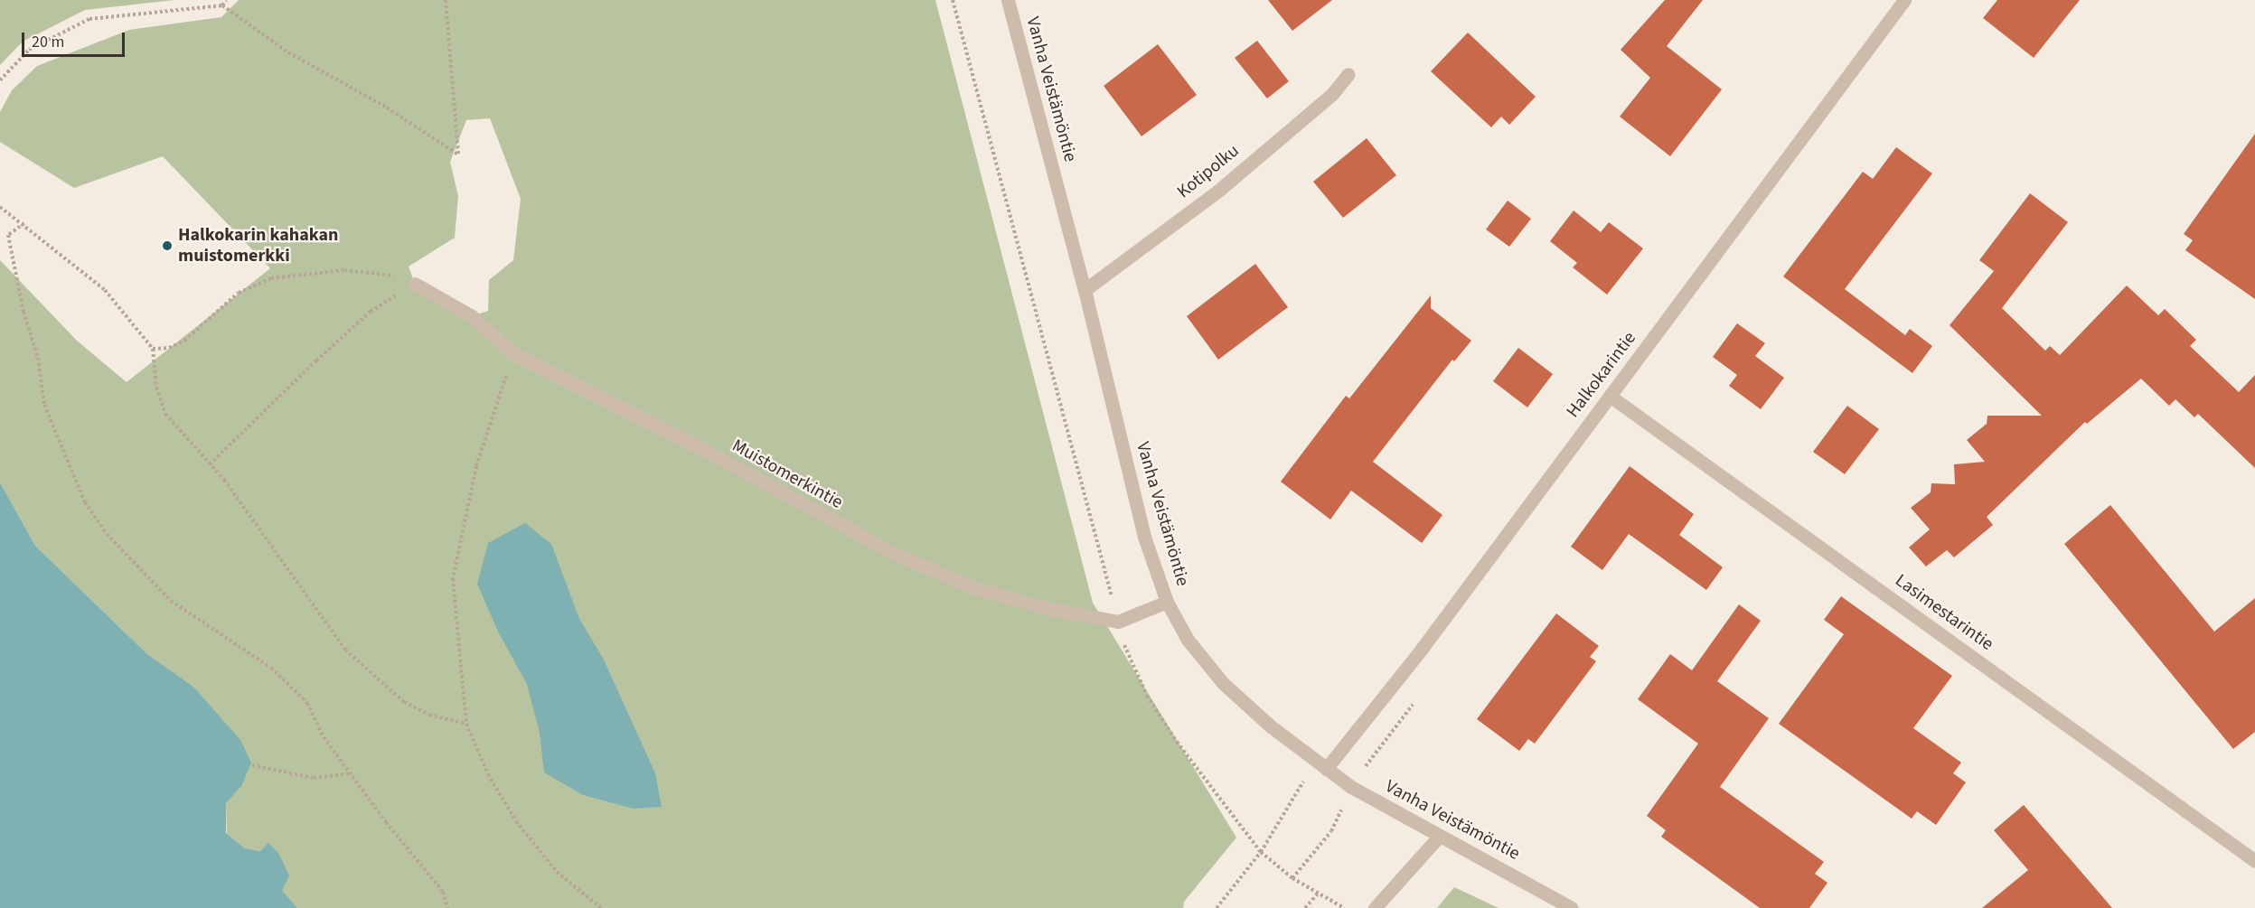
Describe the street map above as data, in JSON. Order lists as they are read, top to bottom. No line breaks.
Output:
{"streets":{"street":["Vanha Veistämöntie","Kotipolku","Halkokarintie","Muistomerkintie","Lasimestarintie"]},"crossings":[["Vanha Veistämöntie","Kotipolku"],["Vanha Veistämöntie","Halkokarintie"],["Halkokarintie","Lasimestarintie"]],"places":["Halkokarin kahakan muistomerkki"],"scale_bar":"20 m"}
